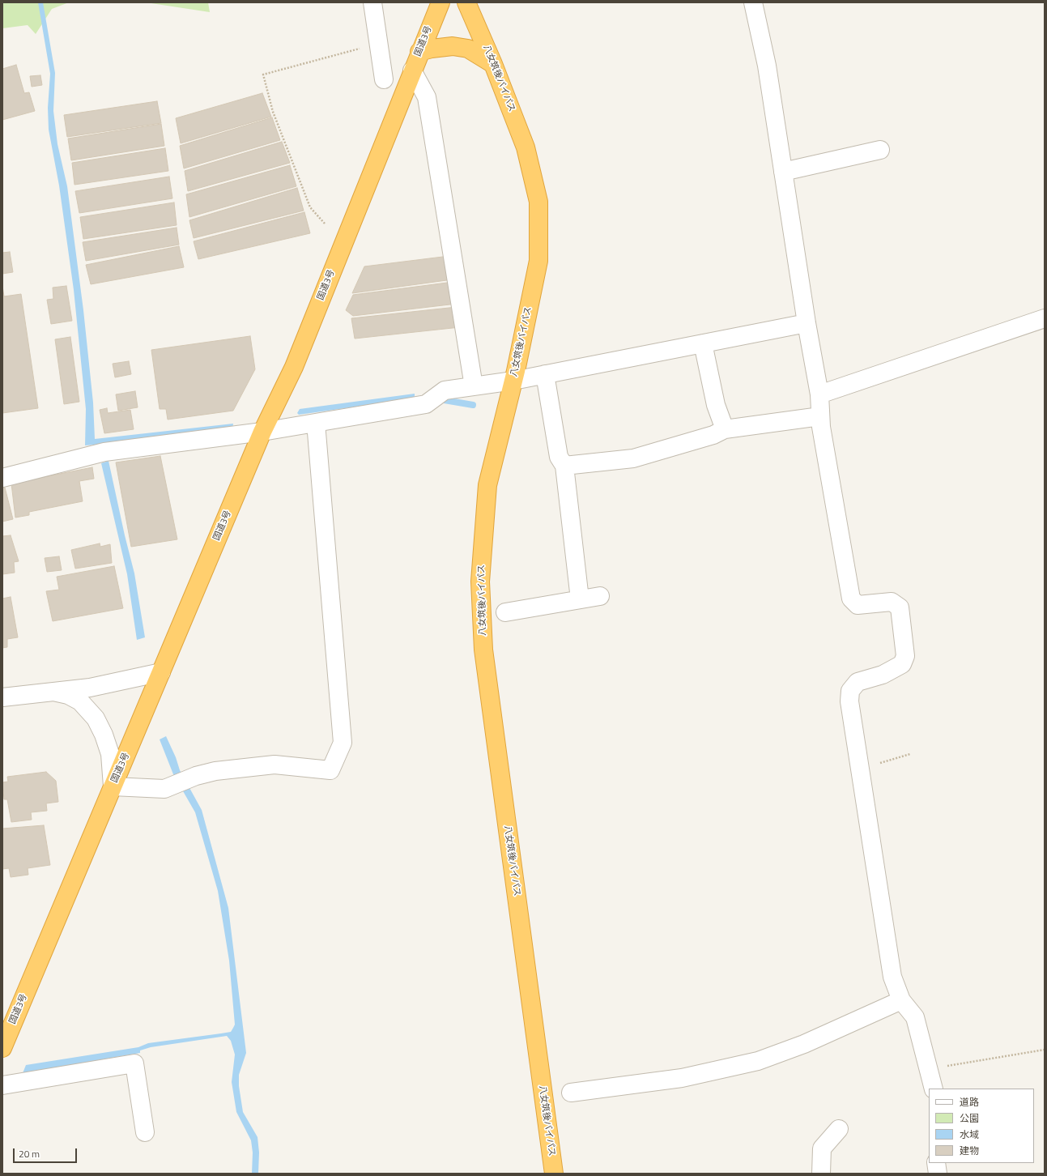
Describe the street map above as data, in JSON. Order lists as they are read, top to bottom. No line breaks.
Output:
{"streets":{"highway":["国道3号","八女筑後バイパス"]},"legend":["道路","公園","水域","建物"],"scale_bar":"20 m"}
